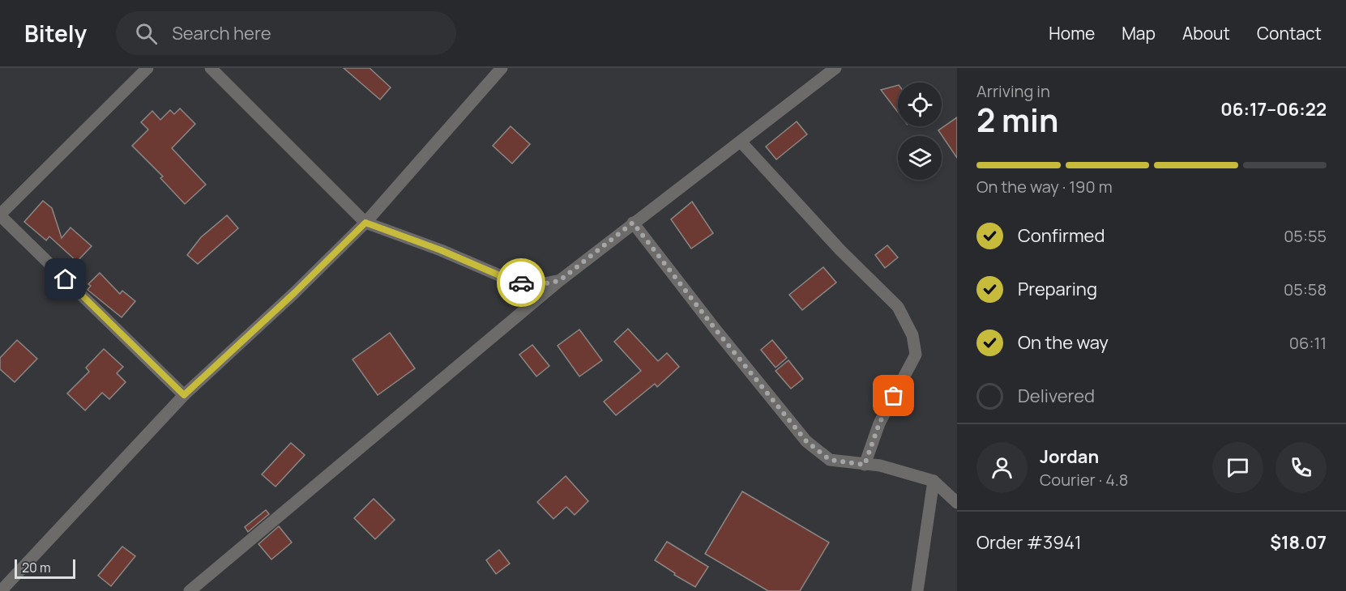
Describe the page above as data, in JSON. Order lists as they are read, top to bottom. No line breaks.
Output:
{"scale_bar":"20 m","page":{"header":"Bitely","search":"Search here","nav":["Home","Map","About","Contact"],"heading":["2 min","Arriving in","06:17–06:22"],"panel":["Jordan","Courier · 4.8","Order #3941","$18.07"],"bar":"On the way · 190 m","list":[["Confirmed","05:55"],["Preparing","05:58"],["On the way","06:11"],"Delivered"],"scale":"20 m"}}
